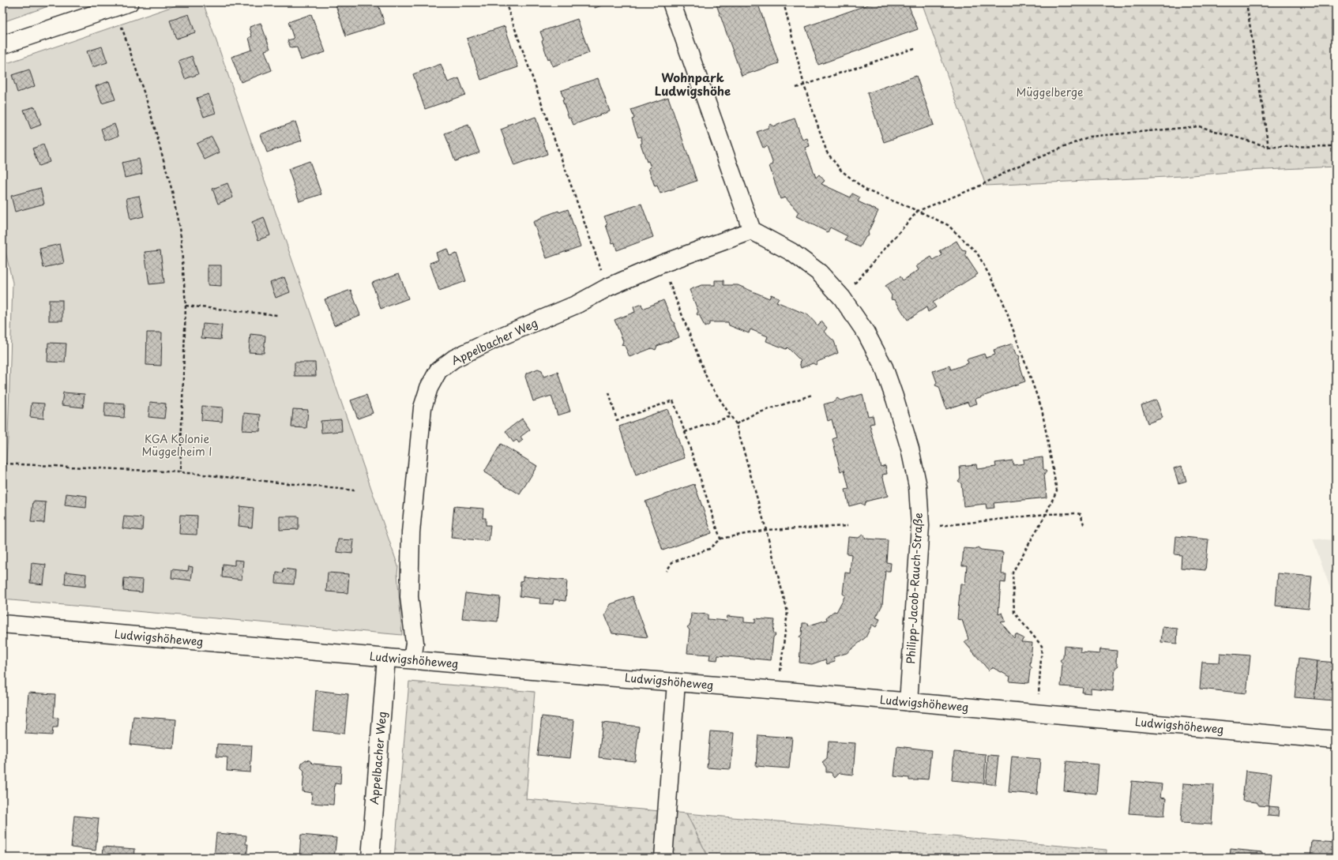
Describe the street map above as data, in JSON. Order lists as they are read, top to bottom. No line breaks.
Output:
{"streets":{"street":["Appelbacher Weg","Philipp-Jacob-Rauch-Straße","Ludwigshöheweg"]},"crossings":[["Appelbacher Weg","Philipp-Jacob-Rauch-Straße"],["Appelbacher Weg","Ludwigshöheweg"],["Philipp-Jacob-Rauch-Straße","Ludwigshöheweg"]],"districts":["Wohnpark Ludwigshöhe"],"parks":["Müggelberge","KGA Kolonie Müggelheim I"]}
